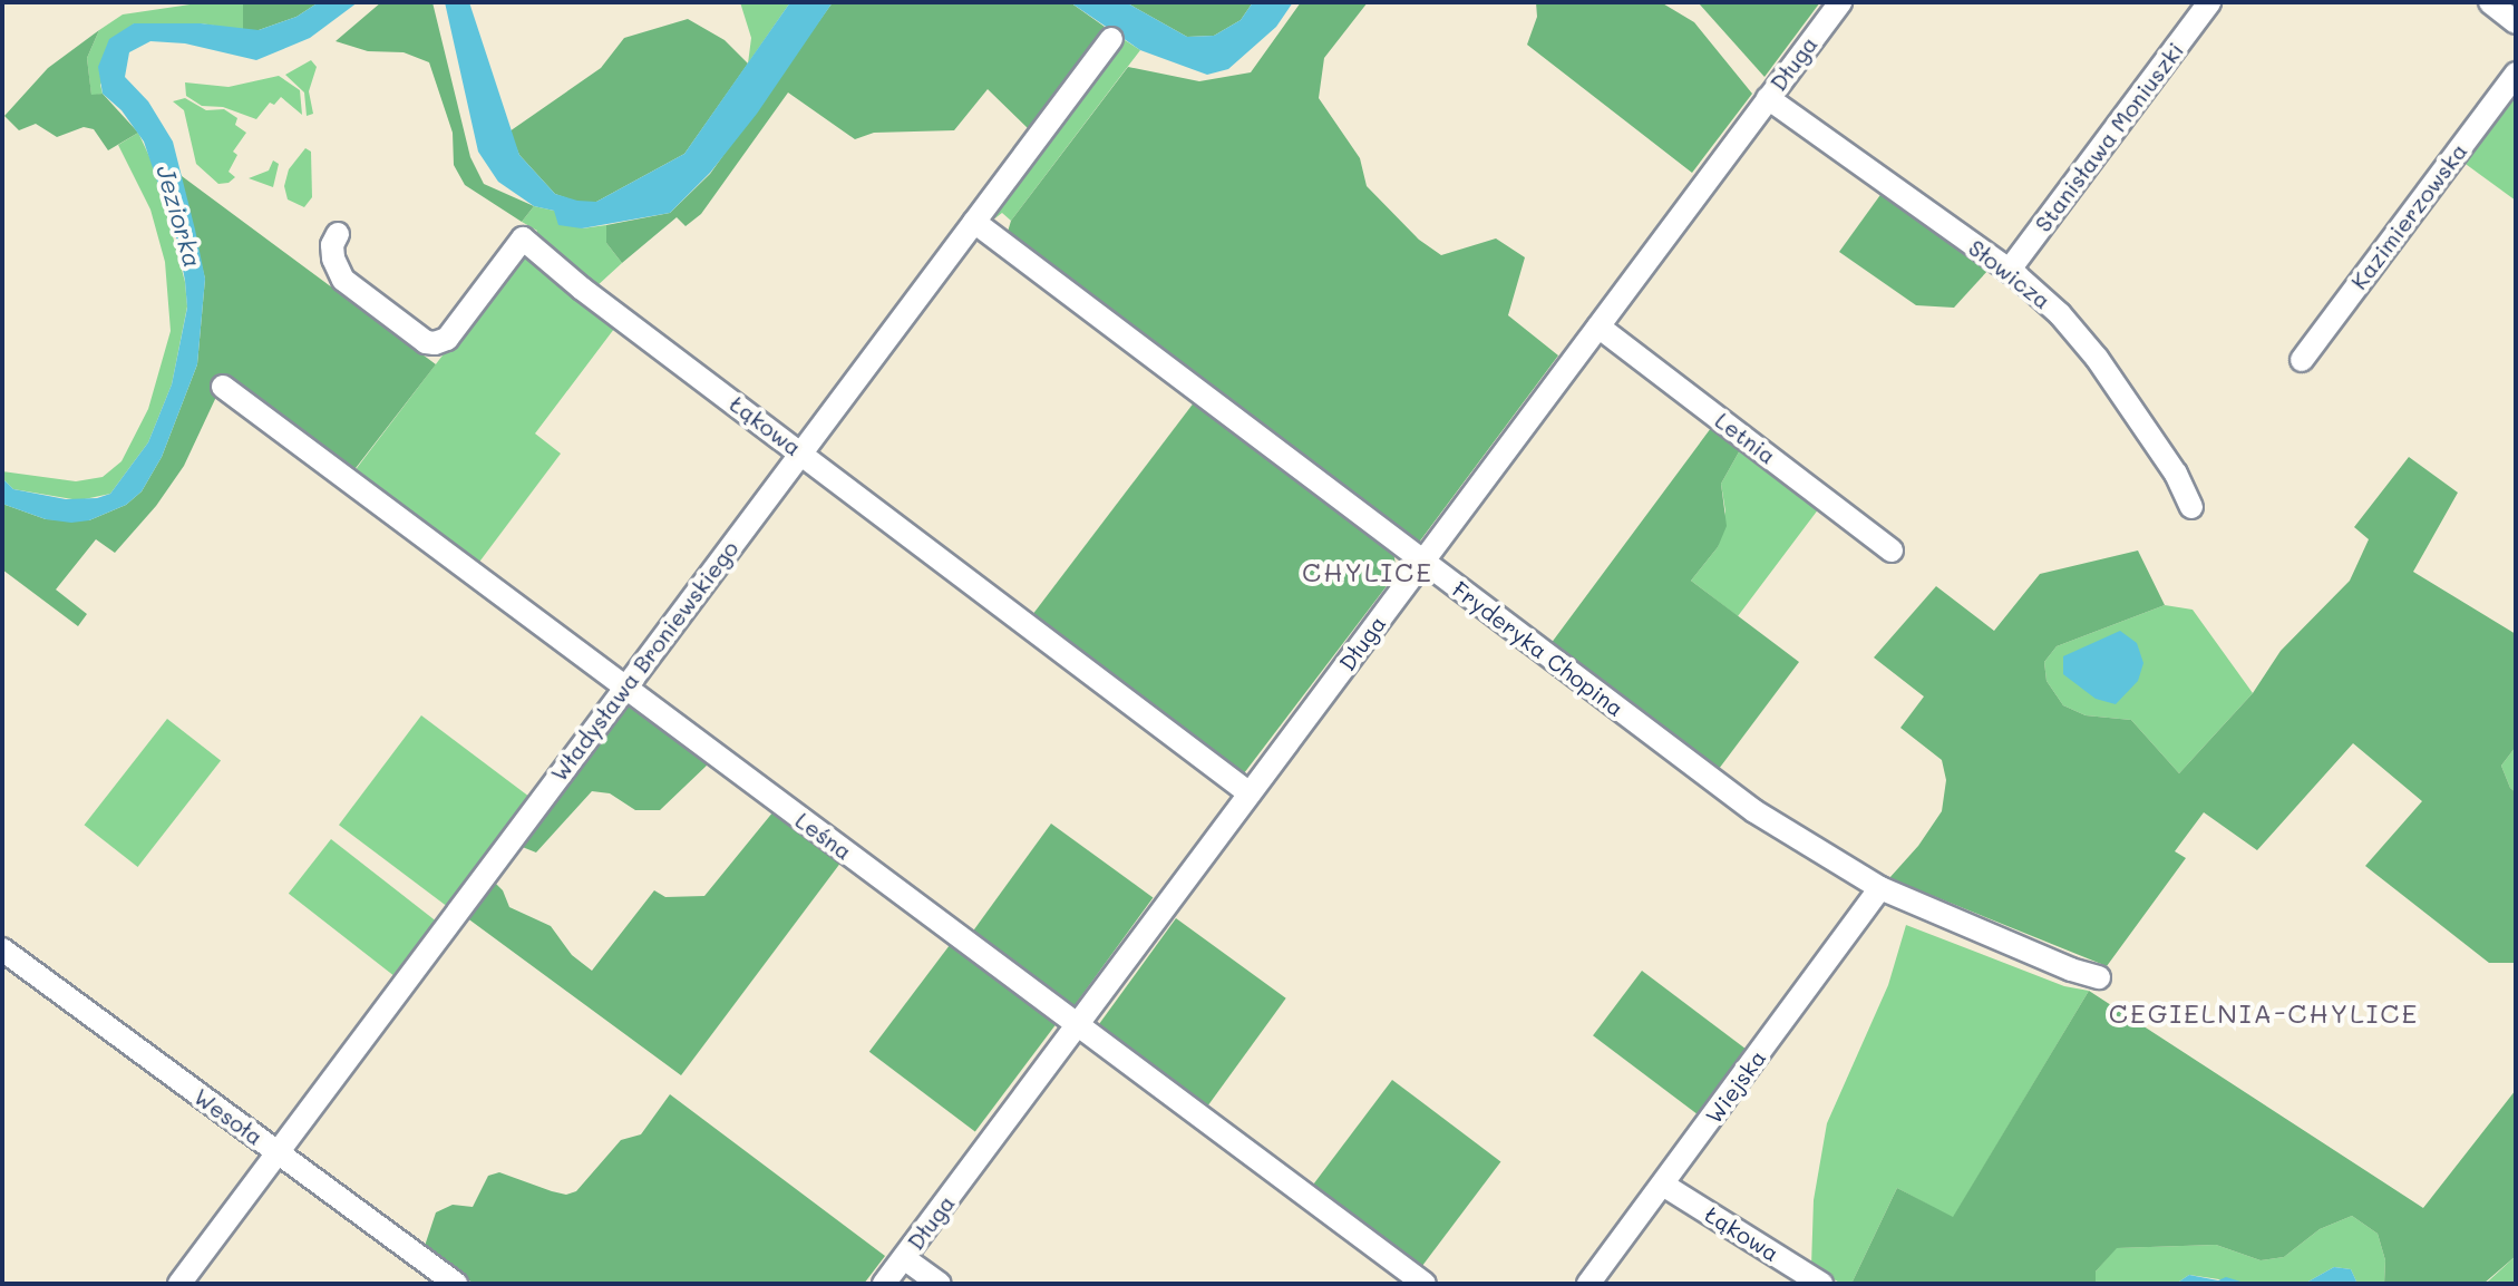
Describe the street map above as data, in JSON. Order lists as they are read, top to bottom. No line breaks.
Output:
{"streets":{"street":["Długa","Stanisława Moniuszki","Kazimierzowska","Słowicza","Łąkowa","Letnia","Fryderyka Chopina","Władysława Broniewskiego","Leśna","Wiejska","Wesoła"]},"crossings":[["Długa","Słowicza"],["Długa","Łąkowa"],["Długa","Letnia"],["Długa","Fryderyka Chopina"],["Długa","Leśna"],["Stanisława Moniuszki","Słowicza"],["Łąkowa","Władysława Broniewskiego"],["Łąkowa","Wiejska"],["Fryderyka Chopina","Władysława Broniewskiego"],["Fryderyka Chopina","Wiejska"],["Władysława Broniewskiego","Leśna"],["Władysława Broniewskiego","Wesoła"]],"districts":["CHYLICE","CEGIELNIA-CHYLICE"],"water":["Jeziorka"]}
